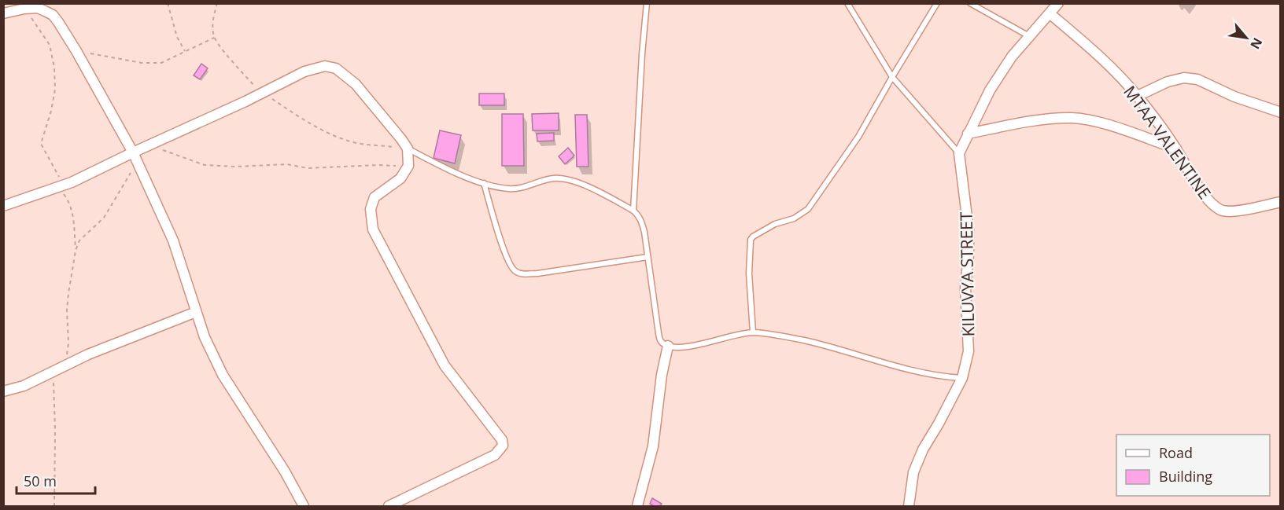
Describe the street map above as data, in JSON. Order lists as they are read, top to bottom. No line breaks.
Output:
{"streets":{"street":["MTAA VALENTINE","KILUVYA STREET"]},"legend":["Road","Building"],"scale_bar":"50 m","north":"bottom right"}
